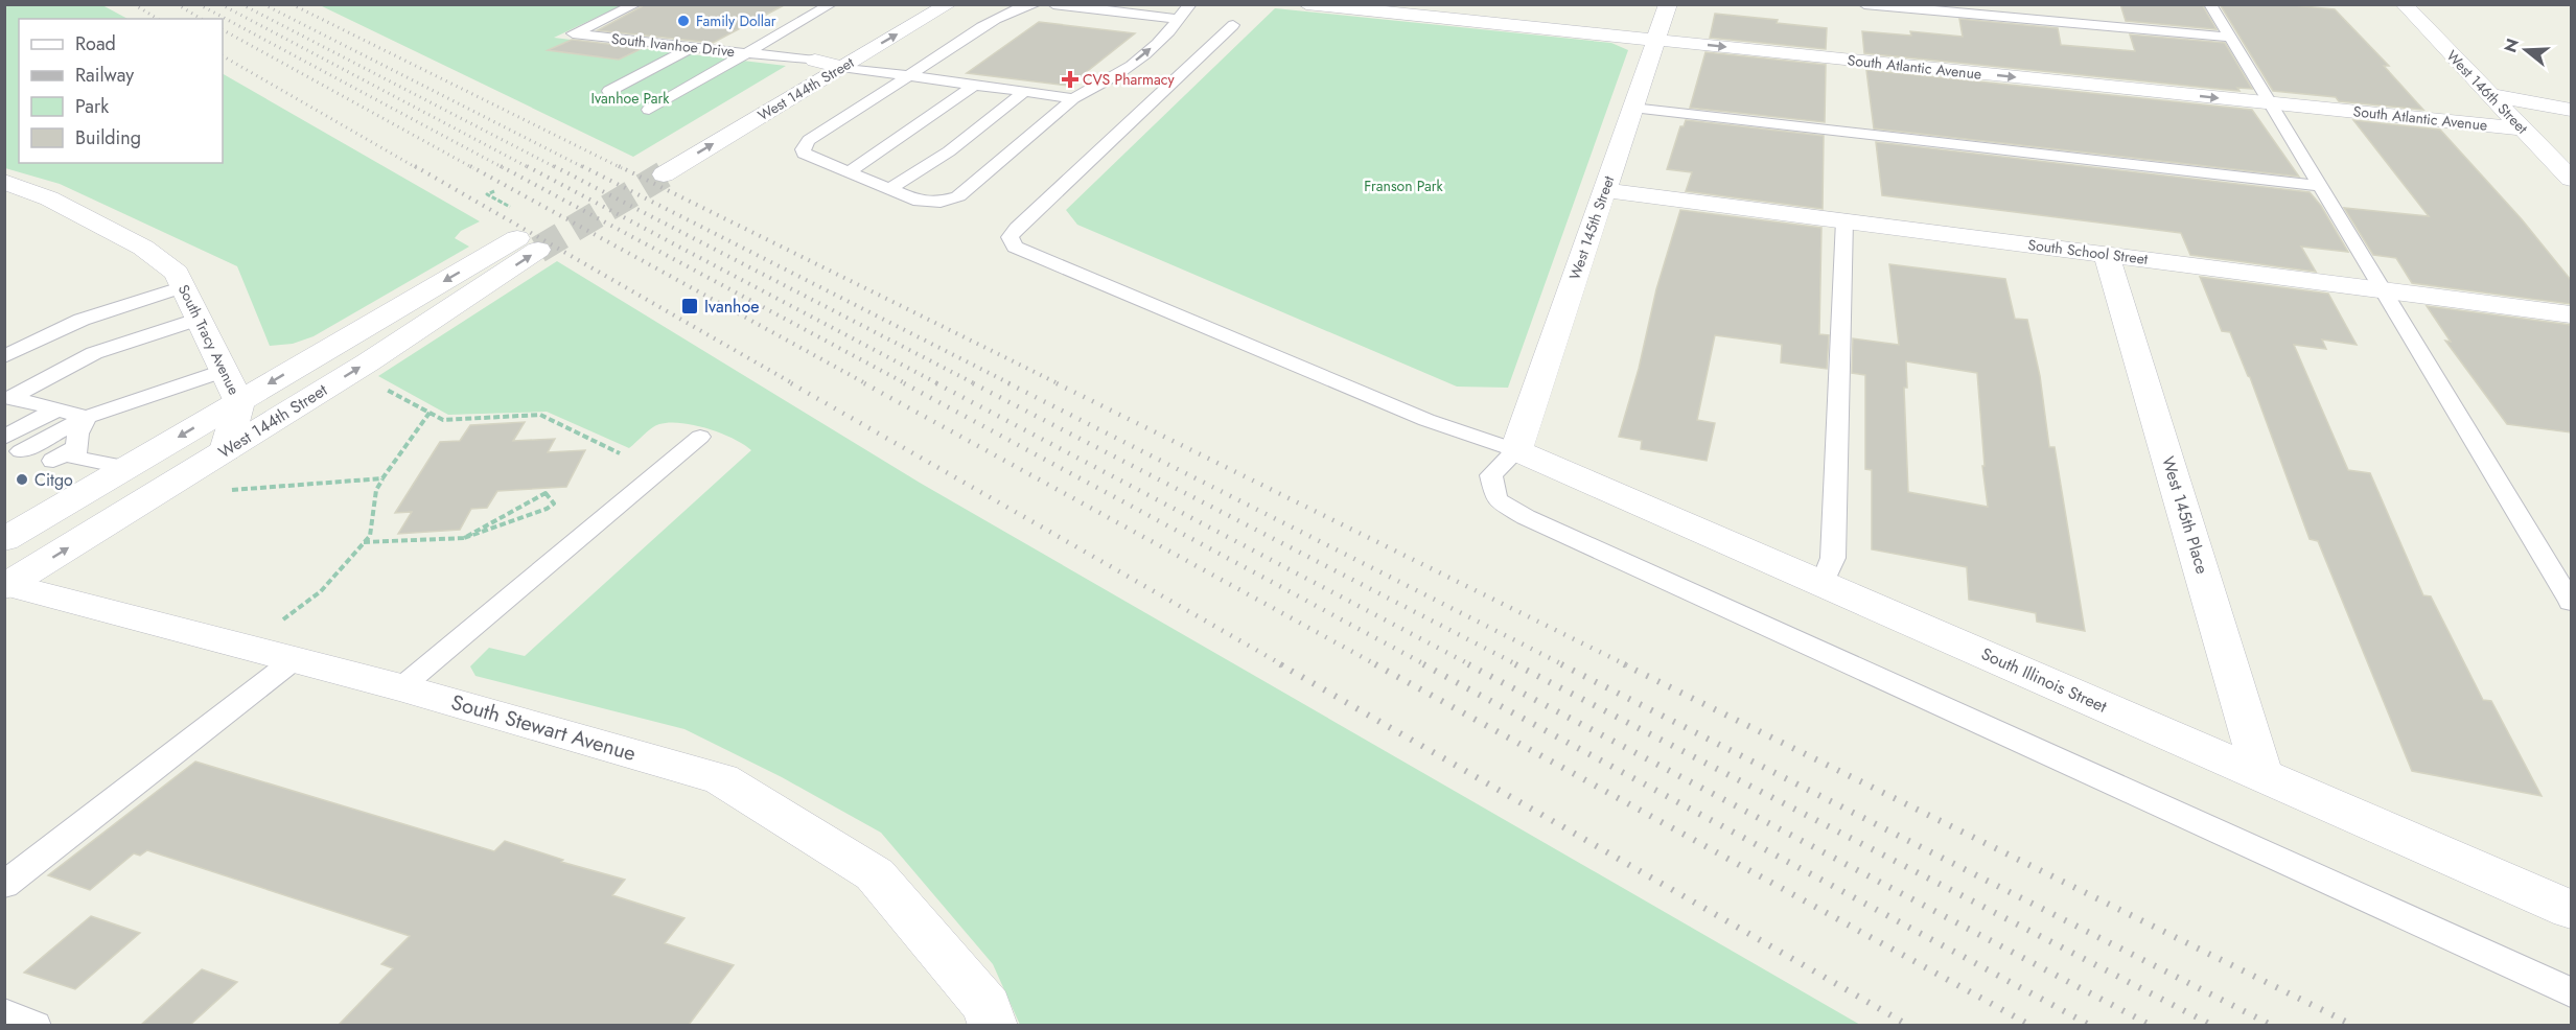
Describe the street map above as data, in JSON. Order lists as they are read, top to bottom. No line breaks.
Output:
{"streets":{"street":["South Ivanhoe Drive","South Atlantic Avenue","West 144th Street","West 146th Street","West 145th Street","South School Street","South Tracy Avenue","West 145th Place","South Illinois Street","South Stewart Avenue"]},"crossings":[["South Ivanhoe Drive","West 144th Street"],["South Atlantic Avenue","West 146th Street"],["South Atlantic Avenue","West 145th Street"],["West 144th Street","South Tracy Avenue"],["West 144th Street","South Stewart Avenue"],["West 145th Street","South School Street"],["West 145th Street","South Illinois Street"],["South School Street","West 145th Place"],["West 145th Place","South Illinois Street"]],"one_way":["South Atlantic Avenue"],"parks":["Ivanhoe Park","Franson Park"],"places":{"other":["Family Dollar","Citgo"],"health":["CVS Pharmacy"],"transit":["Ivanhoe"]},"legend":["Road","Railway","Park","Building"],"north":"left"}
